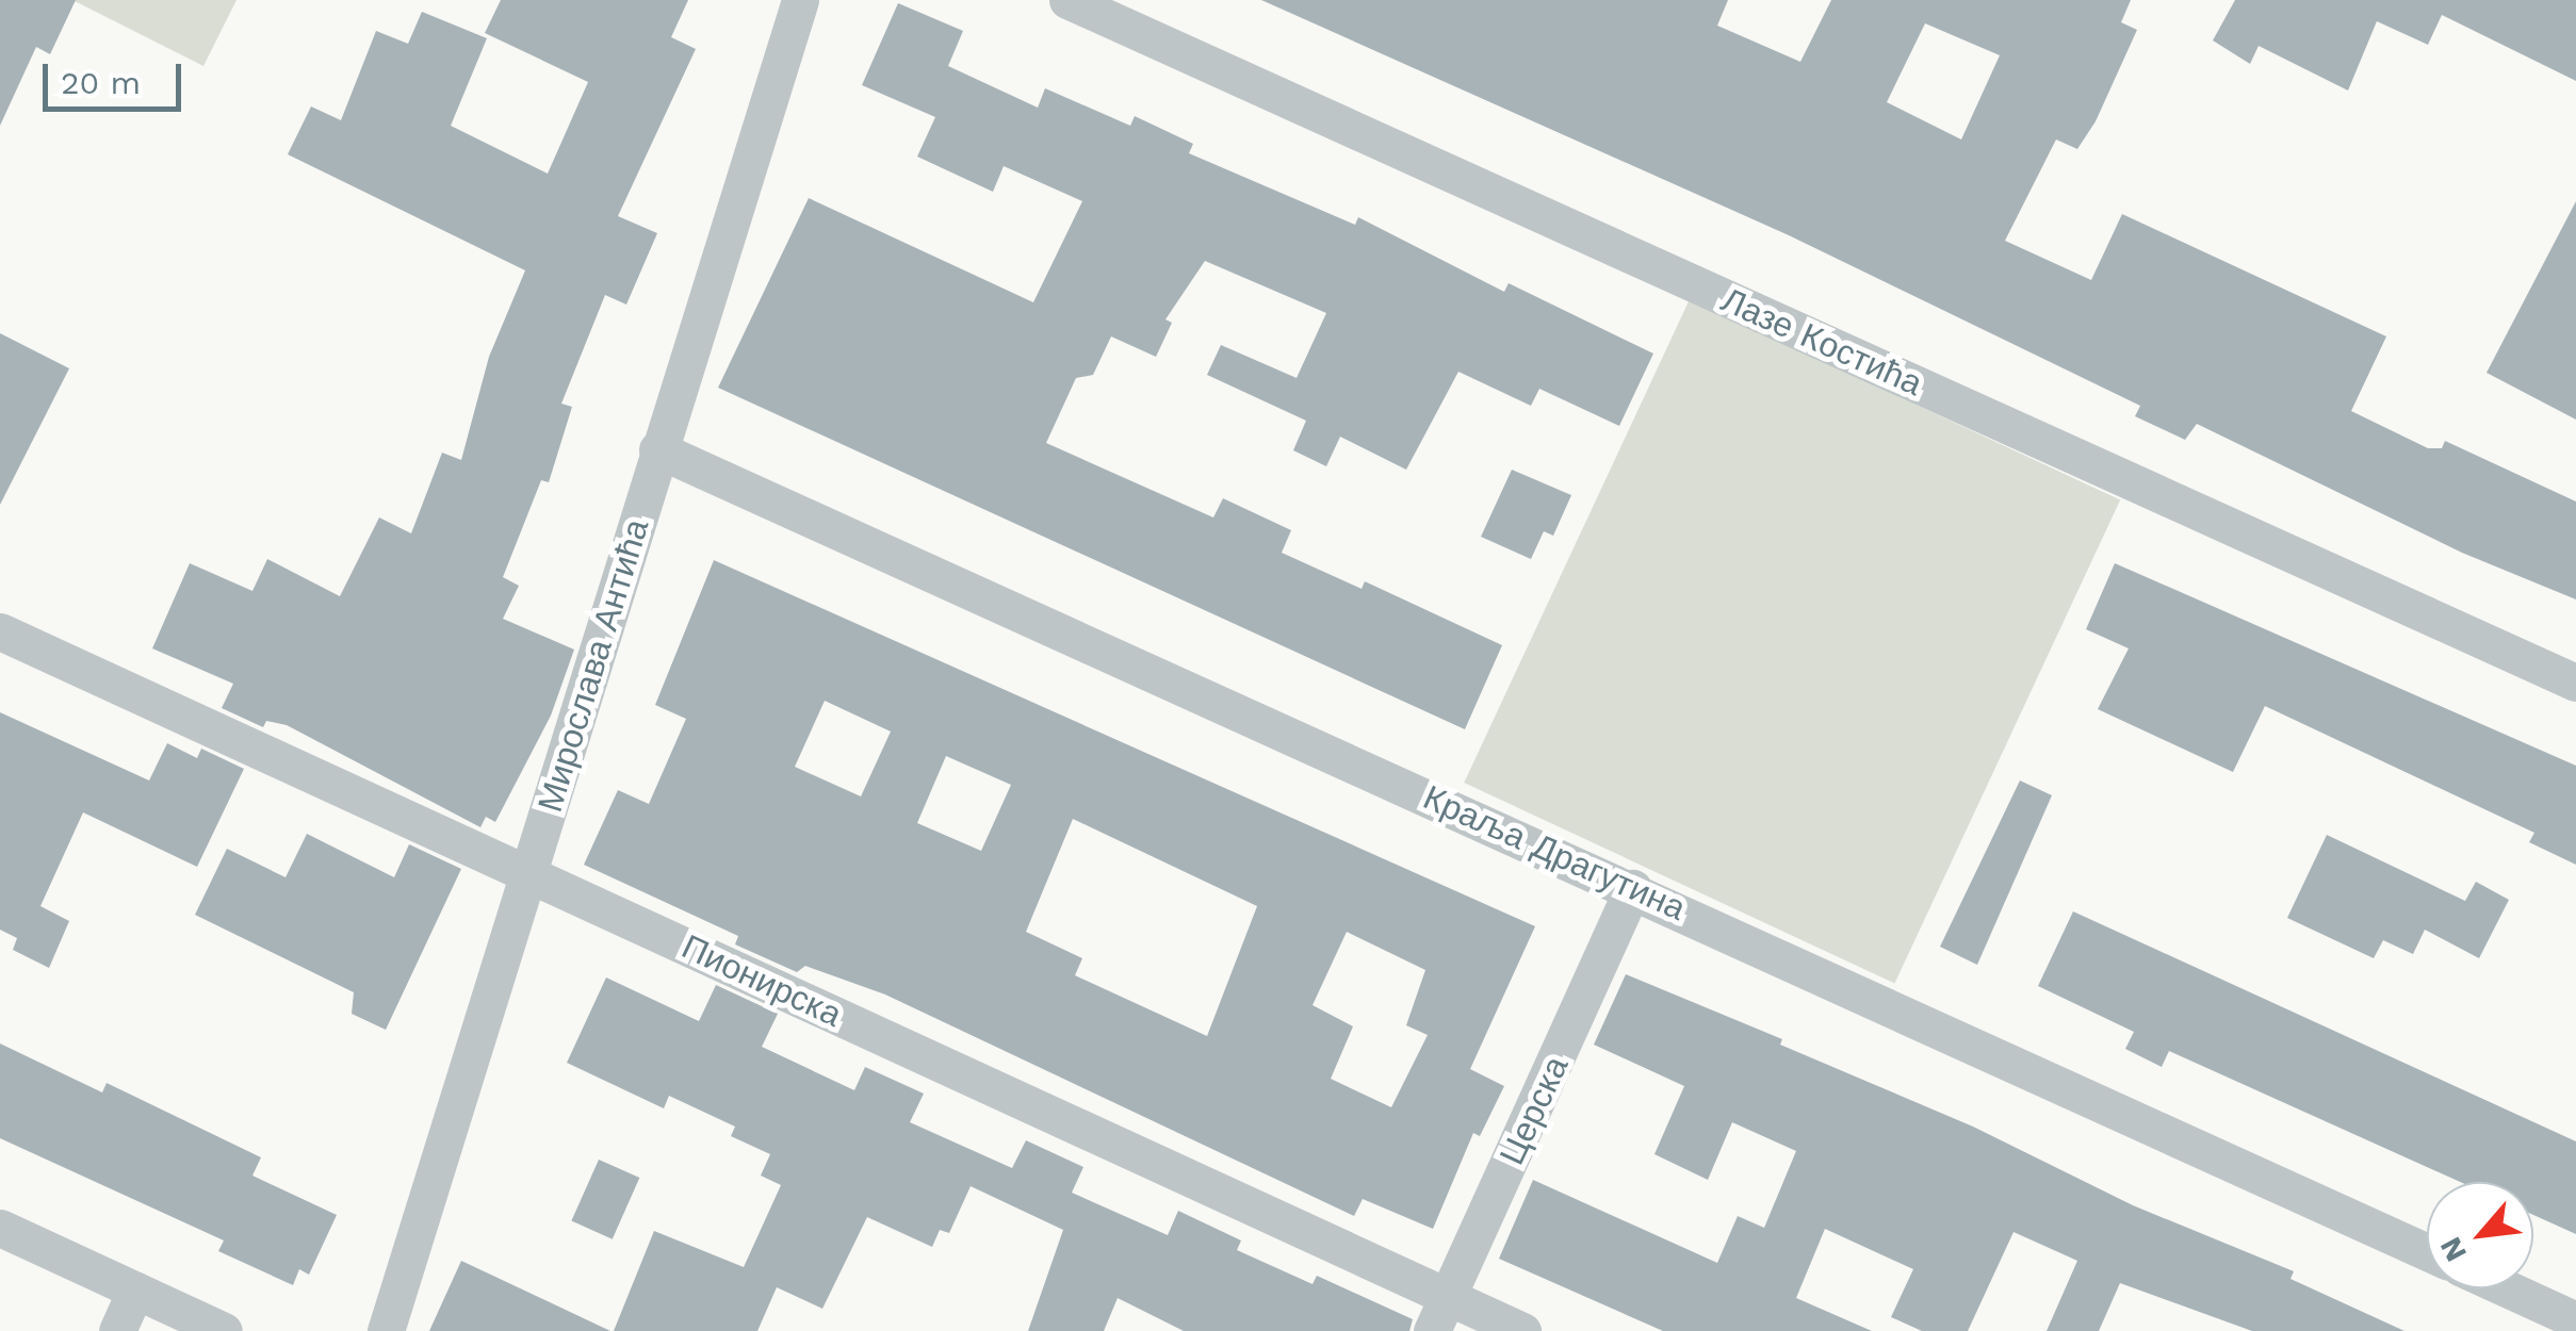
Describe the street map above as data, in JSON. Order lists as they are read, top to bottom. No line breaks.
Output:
{"streets":{"street":["Лазе Костића","Мирослава Антића","Краља Драгутина","Пионирска","Церска"]},"crossings":[["Мирослава Антића","Краља Драгутина"],["Мирослава Антића","Пионирска"],["Краља Драгутина","Церска"],["Пионирска","Церска"]],"scale_bar":"20 m","north":"bottom left"}
